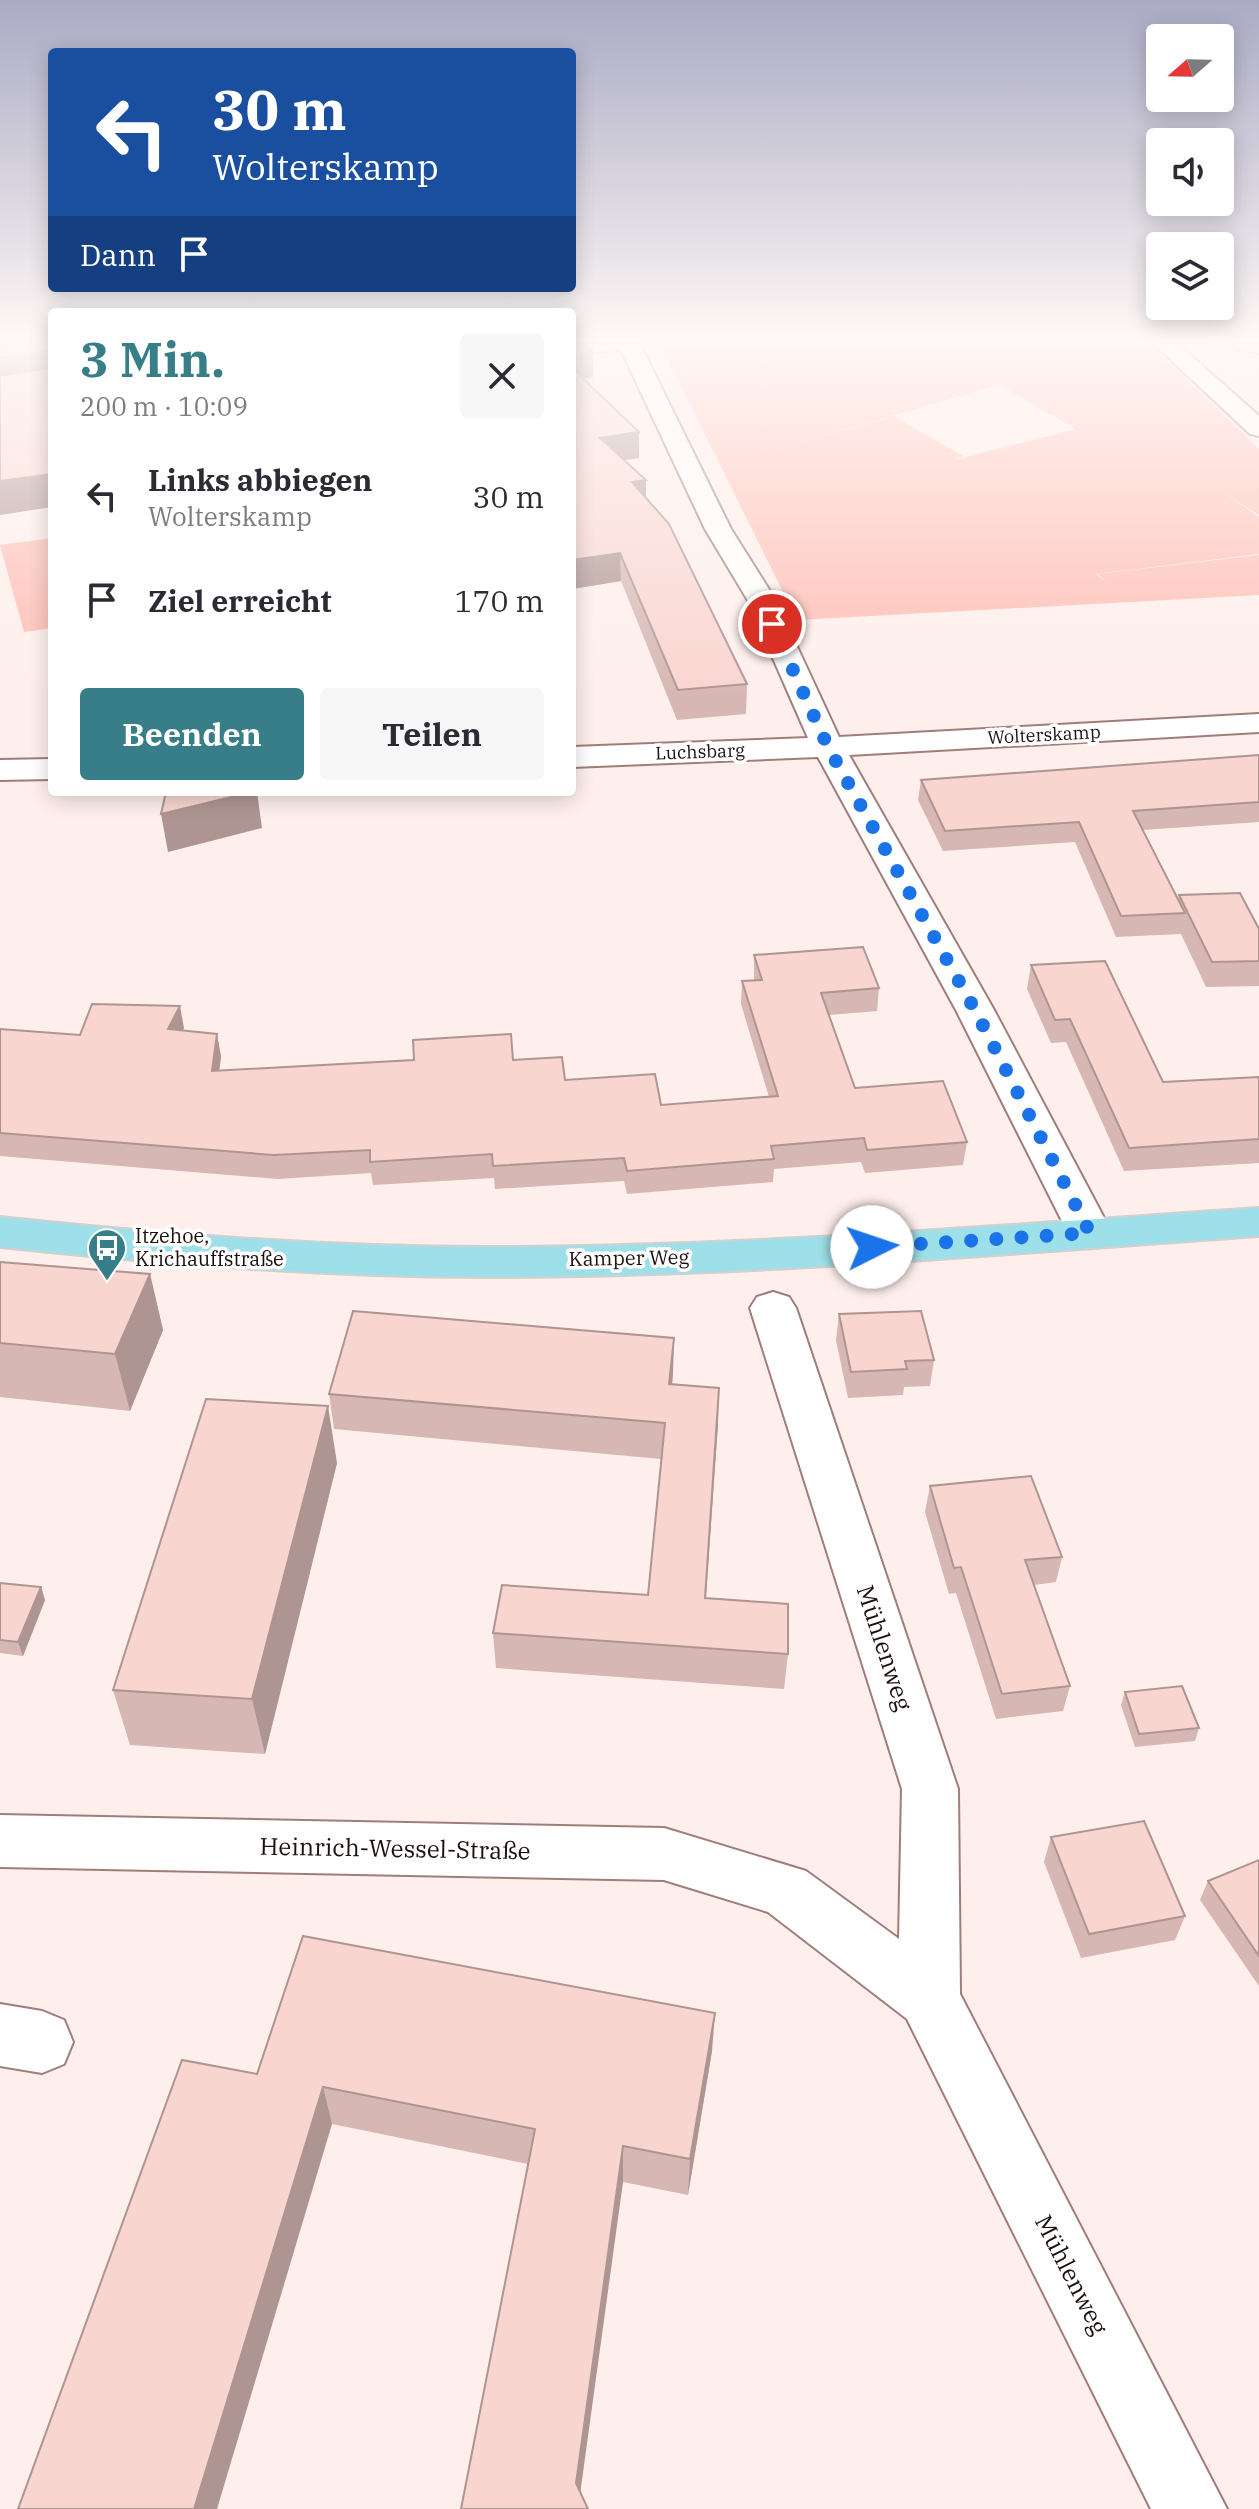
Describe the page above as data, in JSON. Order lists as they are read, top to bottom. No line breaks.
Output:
{"streets":{"main road":["Kamper Weg"],"street":["Wolterskamp","Luchsbarg","Mühlenweg","Heinrich-Wessel-Straße"]},"crossings":[["Wolterskamp","Luchsbarg"],["Mühlenweg","Heinrich-Wessel-Straße"]],"places":{"bus stop":["Itzehoe, Krichauffstraße"]},"north":"left","page":{"turn":["30 m","Wolterskamp"],"then":"Dann","heading":["3 Min.","200 m · 10:09"],"list":[{"name":"Links abbiegen","note":"Wolterskamp","value":"30 m"},{"name":"Ziel erreicht","value":"170 m"}],"buttons":["Beenden","Teilen"]}}
